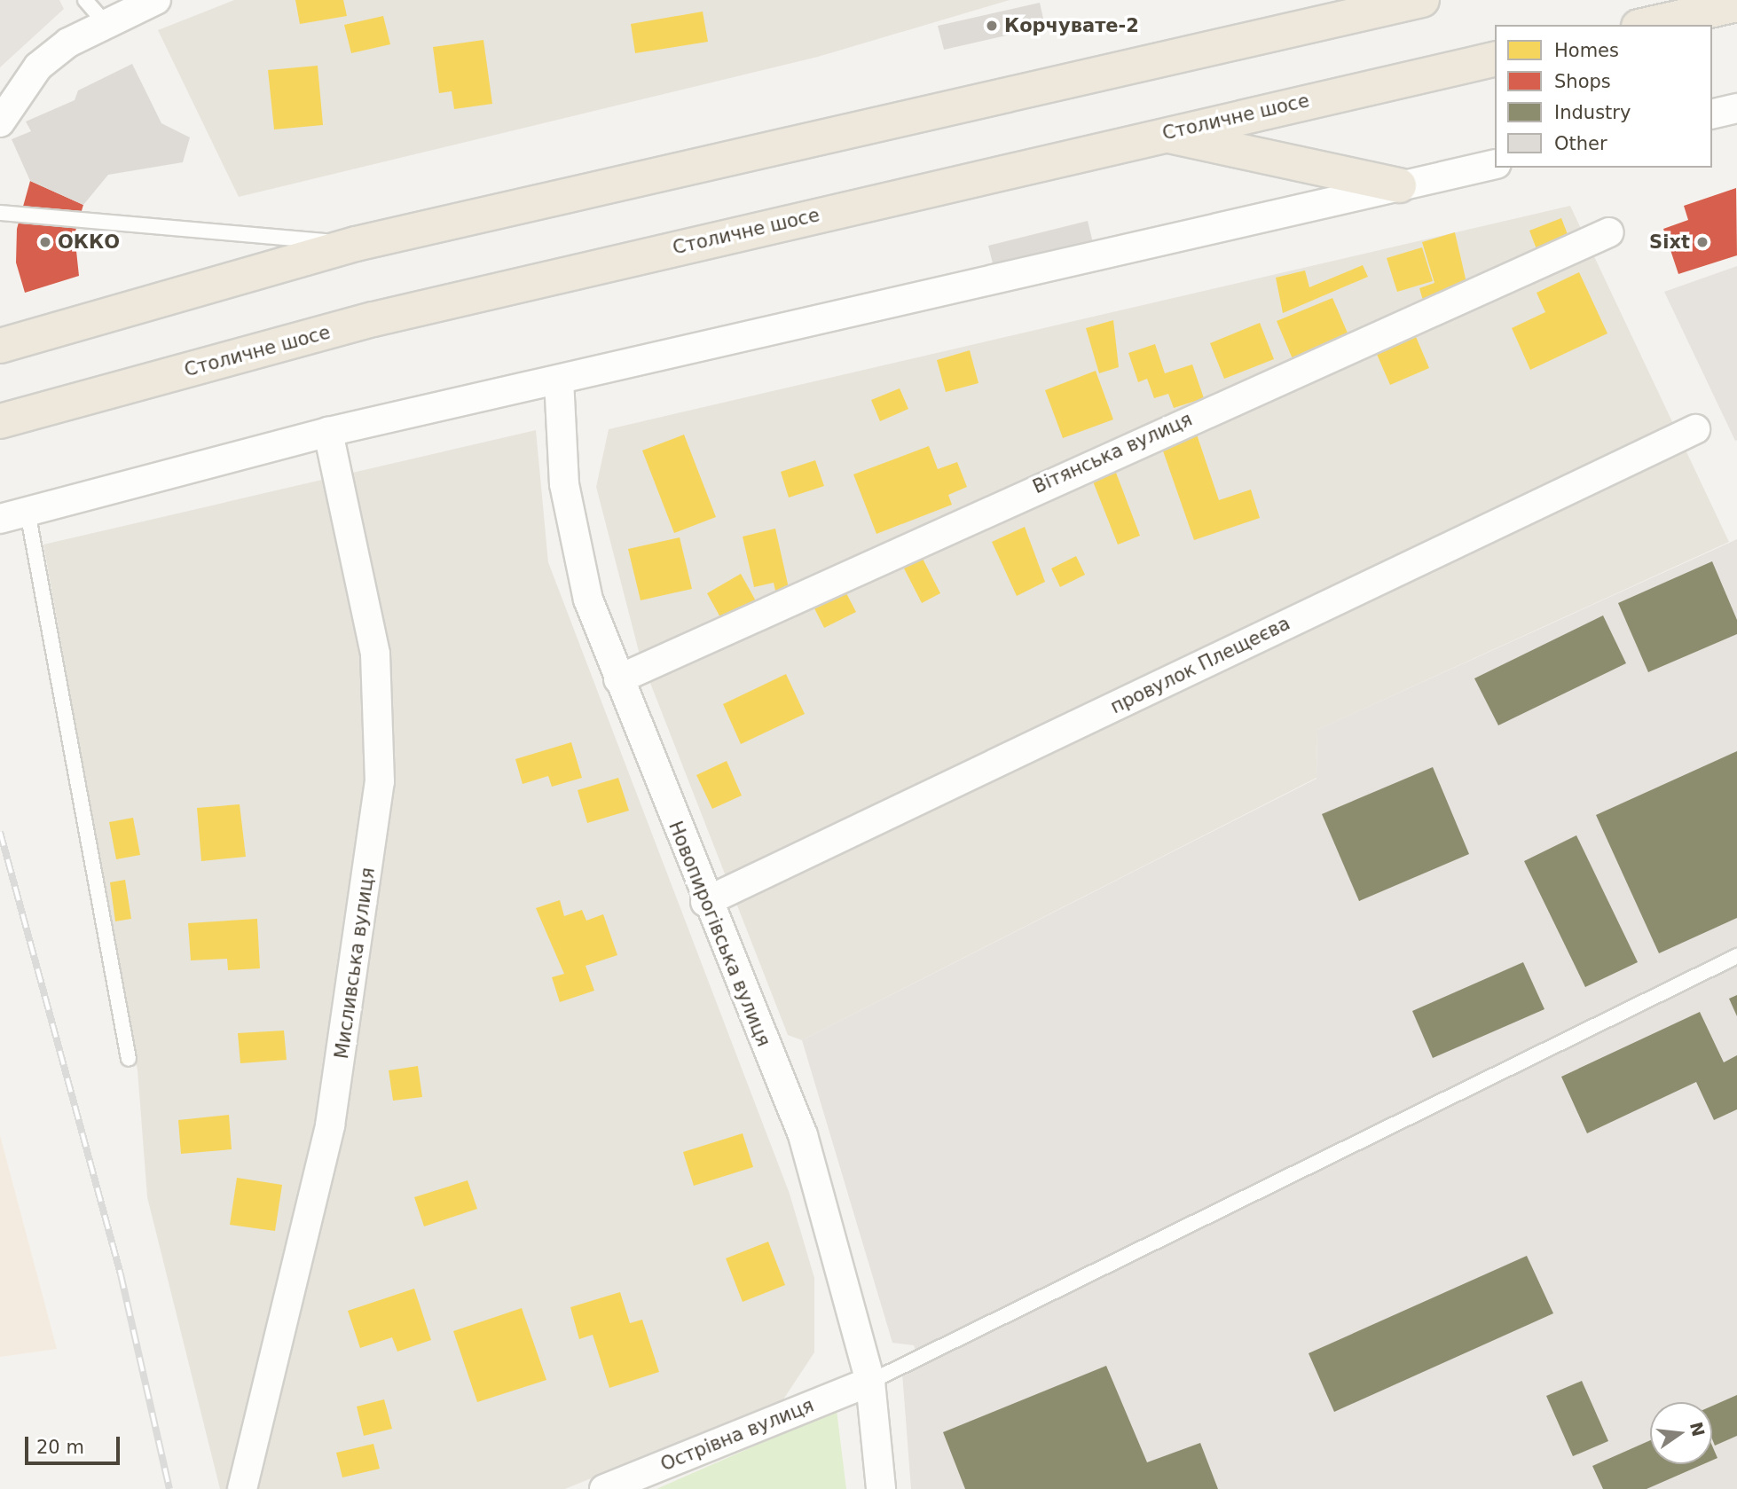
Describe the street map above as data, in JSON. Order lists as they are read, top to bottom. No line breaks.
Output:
{"streets":{"highway":["Столичне шосе"],"street":["Вітянська вулиця","провулок Плещеєва","Новопирогівська вулиця","Мисливська вулиця","Острівна вулиця"]},"crossings":[["Вітянська вулиця","Новопирогівська вулиця"],["провулок Плещеєва","Новопирогівська вулиця"],["Новопирогівська вулиця","Острівна вулиця"]],"places":["Корчувате-2","ОККО","Sixt"],"legend":["Homes","Shops","Industry","Other"],"scale_bar":"20 m","north":"right"}
